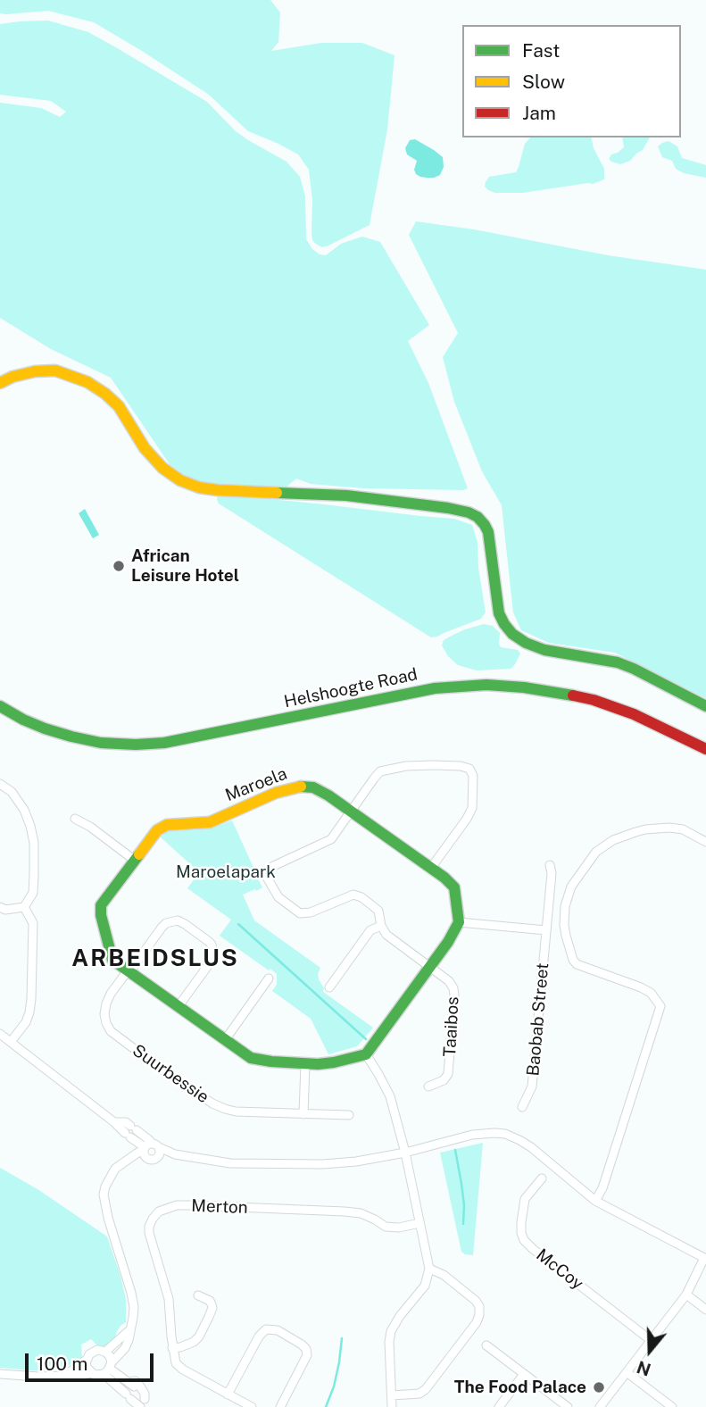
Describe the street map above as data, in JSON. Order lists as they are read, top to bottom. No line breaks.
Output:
{"streets":{"street":["Helshoogte Road","Maroela","Baobab Street","Taaibos","Suurbessie","Merton","McCoy"]},"crossings":[["Maroela","Suurbessie"]],"districts":["ARBEIDSLUS"],"parks":["Maroelapark"],"places":["African Leisure Hotel","The Food Palace"],"legend":["Fast","Slow","Jam"],"scale_bar":"100 m","north":"bottom"}
